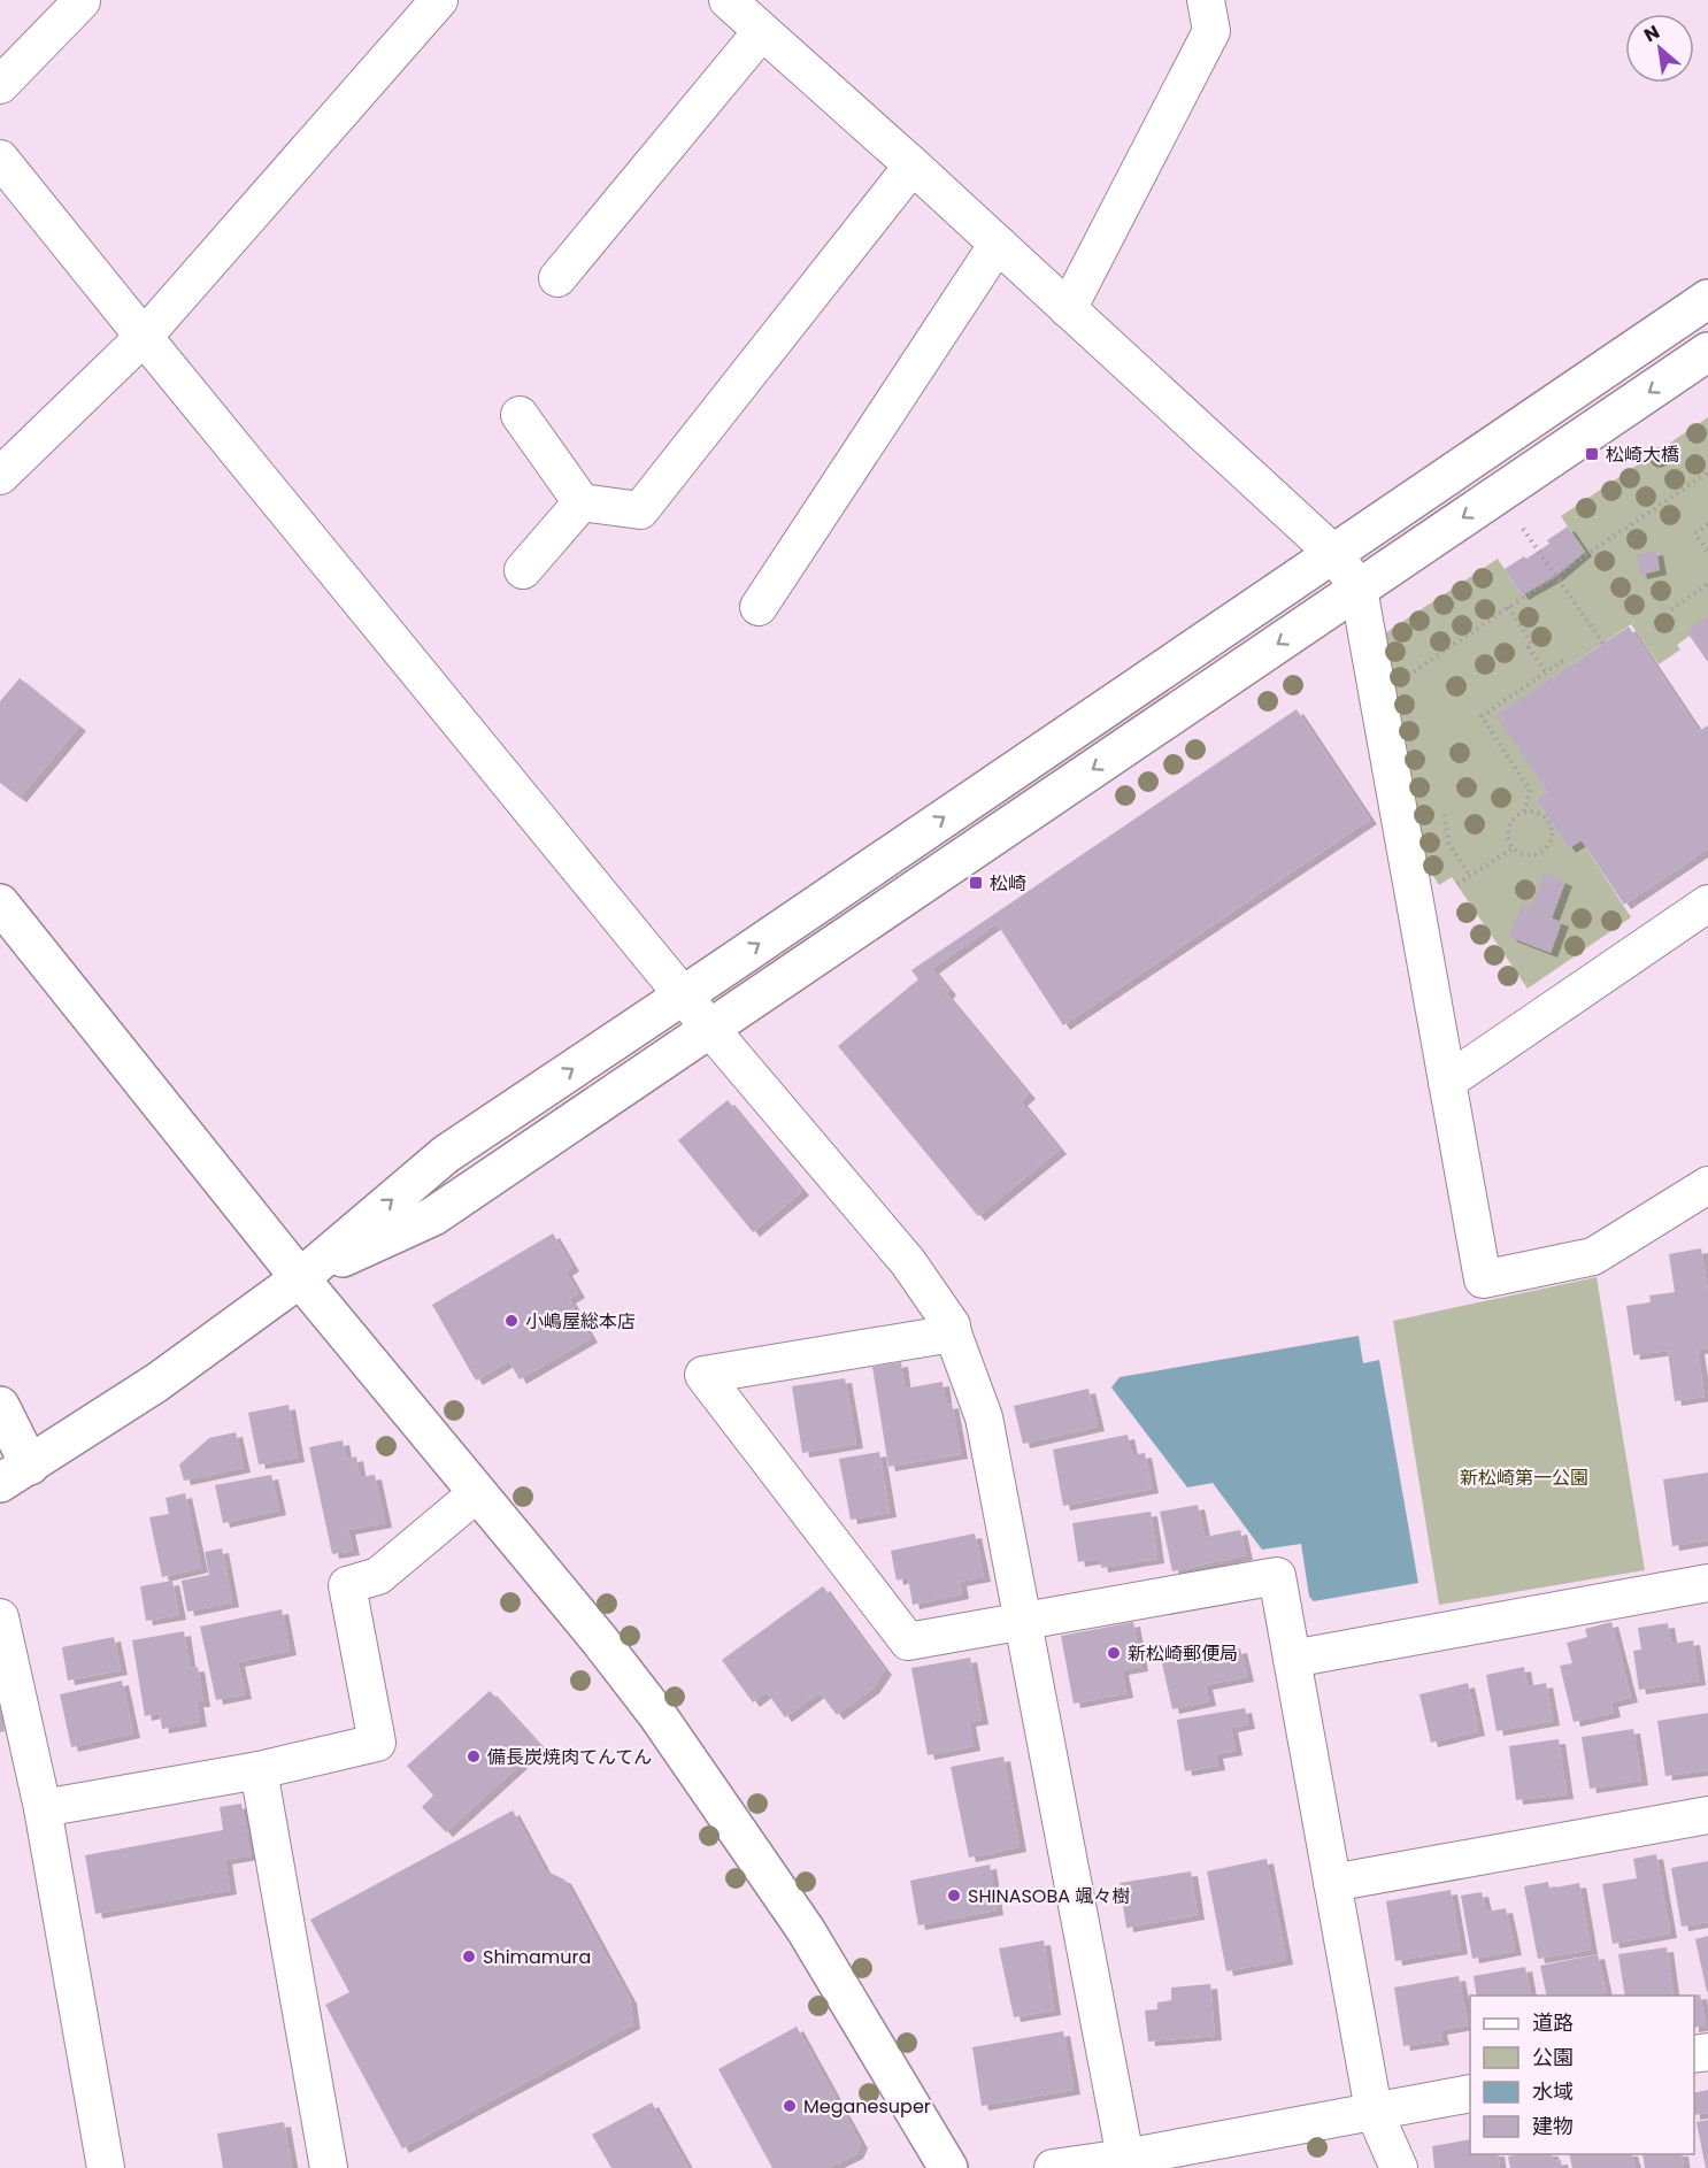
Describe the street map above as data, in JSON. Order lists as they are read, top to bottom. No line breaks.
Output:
{"parks":["新松崎第一公園"],"places":{"transit":["松崎大橋","松崎"],"other":["小嶋屋総本店","新松崎郵便局","備長炭焼肉てんてん","SHINASOBA 颯々樹","Shimamura","Meganesuper"]},"legend":["道路","公園","水域","建物"],"north":"top left"}
